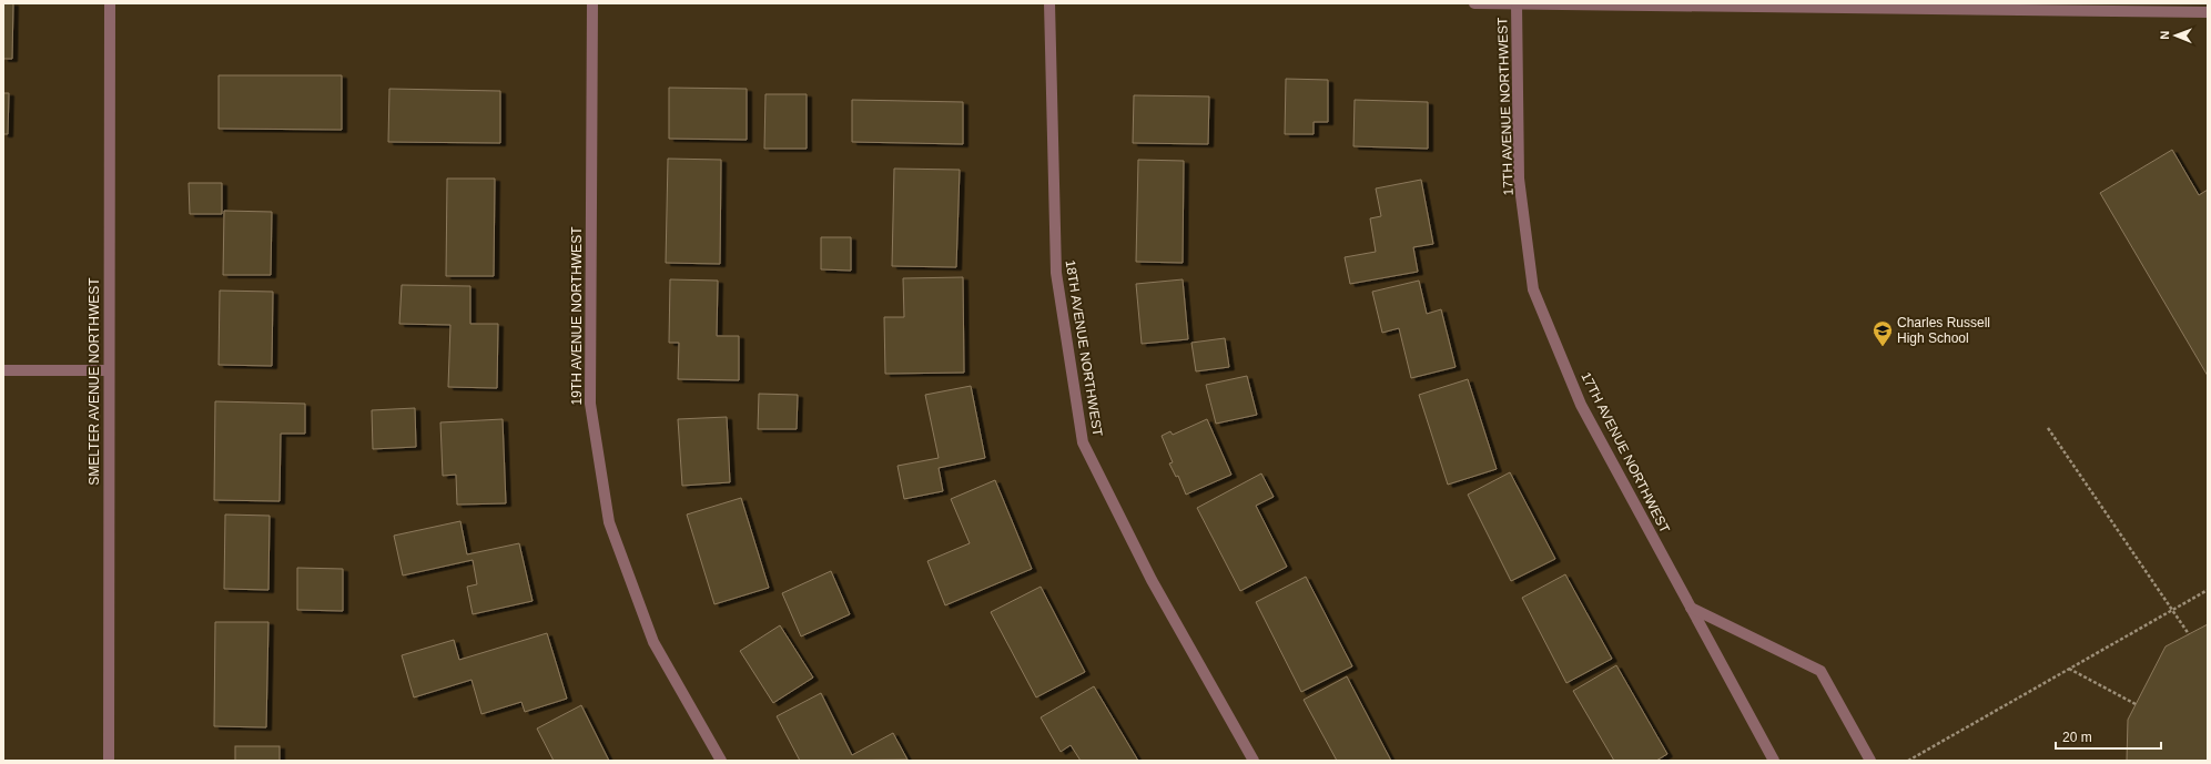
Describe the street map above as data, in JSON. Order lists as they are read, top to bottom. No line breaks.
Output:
{"streets":{"street":["17TH AVENUE NORTHWEST","19TH AVENUE NORTHWEST","18TH AVENUE NORTHWEST","SMELTER AVENUE NORTHWEST"]},"places":{"school or university":["Charles Russell High School"]},"scale_bar":"20 m","north":"left"}
